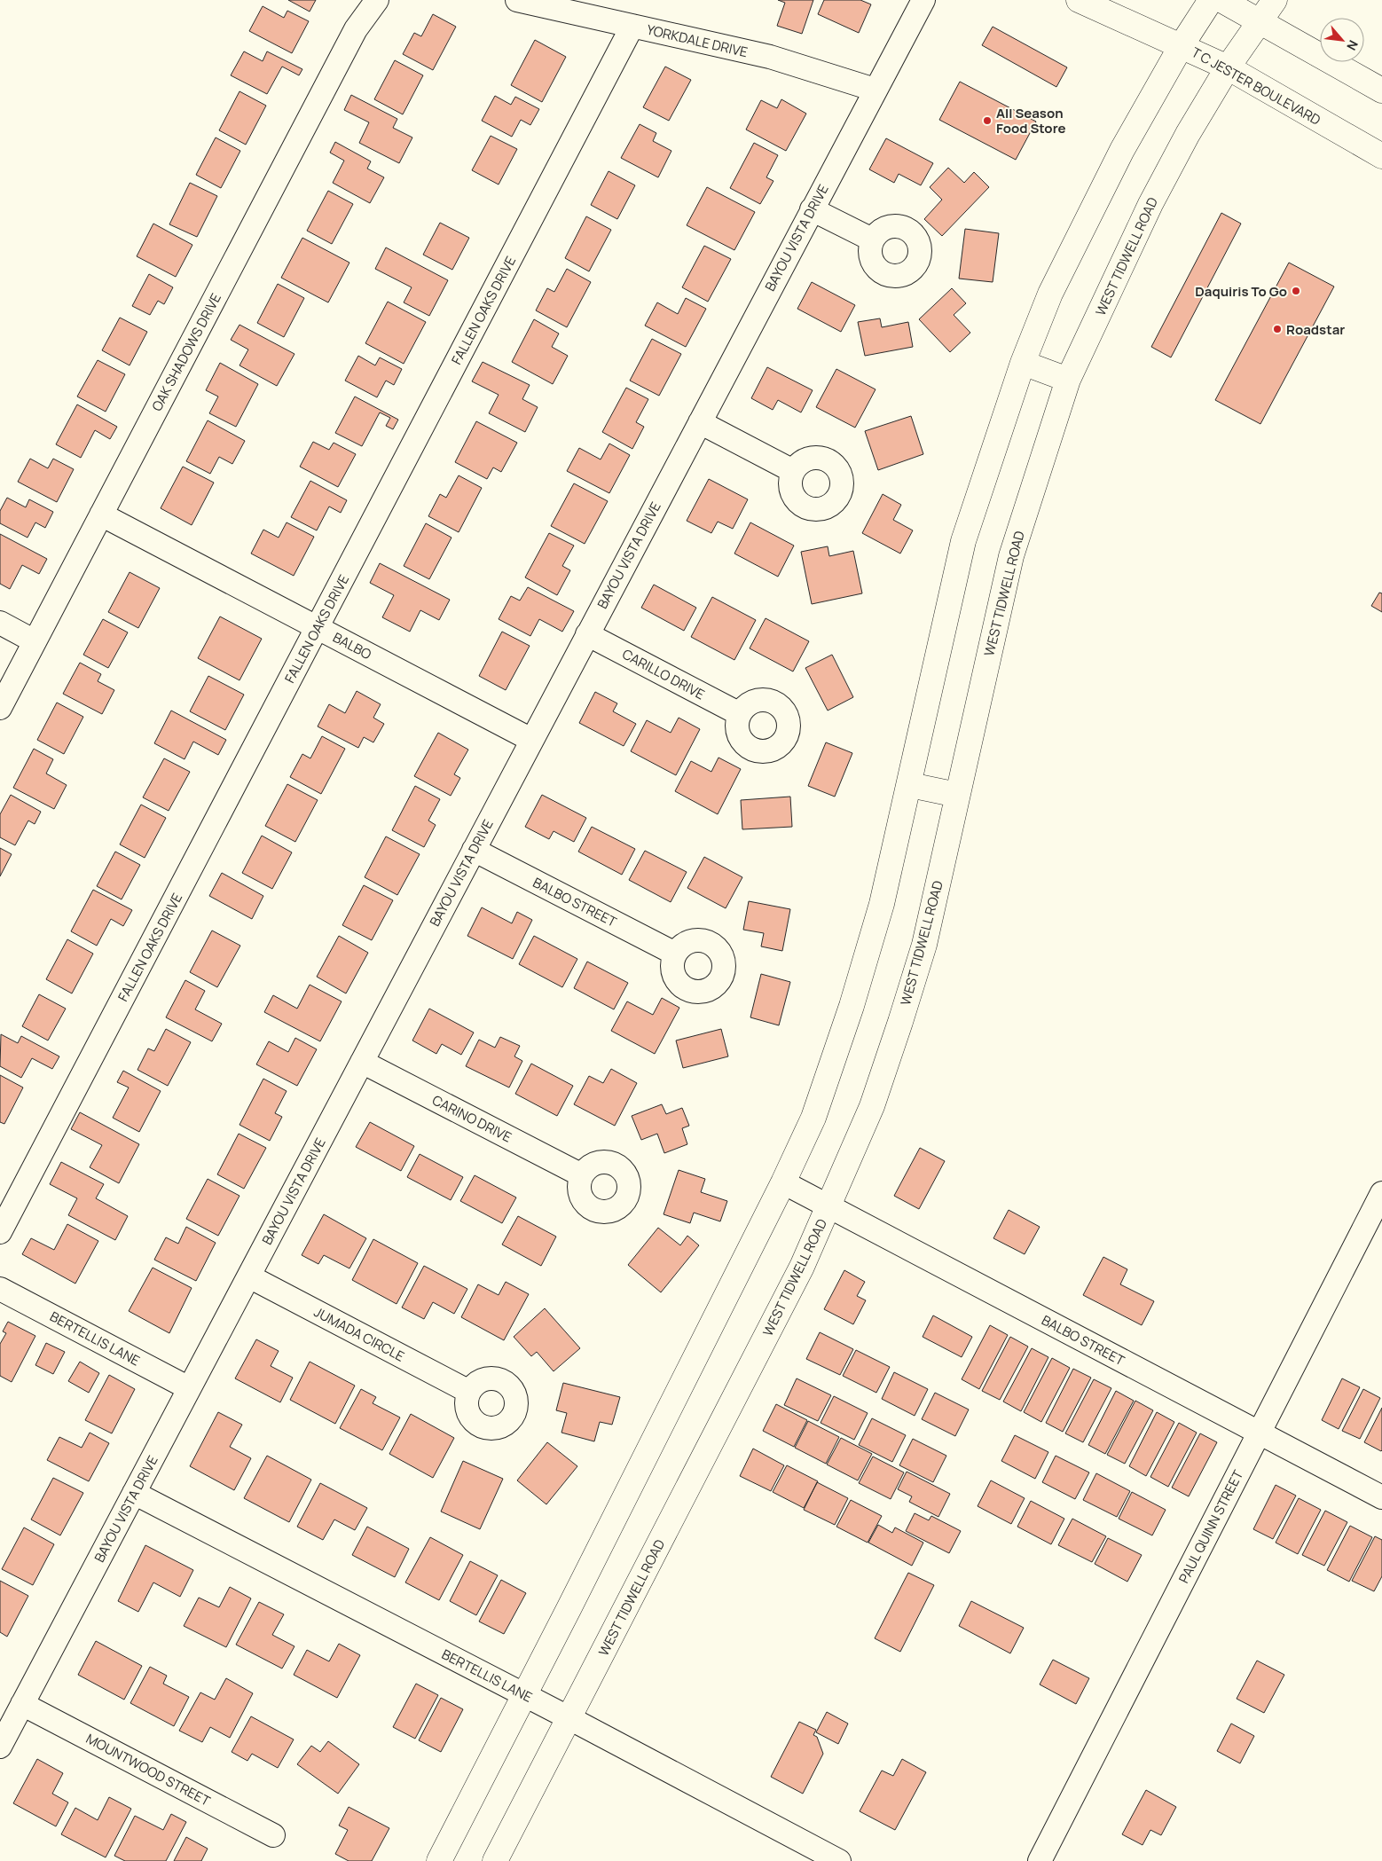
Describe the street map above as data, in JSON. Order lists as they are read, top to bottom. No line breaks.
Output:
{"streets":{"main road":["T C JESTER BOULEVARD","WEST TIDWELL ROAD"],"street":["YORKDALE DRIVE","BAYOU VISTA DRIVE","FALLEN OAKS DRIVE","OAK SHADOWS DRIVE","BALBO","CARILLO DRIVE","BALBO STREET","CARINO DRIVE","JUMADA CIRCLE","BERTELLIS LANE","PAUL QUINN STREET","MOUNTWOOD STREET"]},"crossings":[["YORKDALE DRIVE","BAYOU VISTA DRIVE"],["YORKDALE DRIVE","FALLEN OAKS DRIVE"],["T C JESTER BOULEVARD","WEST TIDWELL ROAD"],["BAYOU VISTA DRIVE","BALBO"],["BAYOU VISTA DRIVE","CARILLO DRIVE"],["BAYOU VISTA DRIVE","BALBO STREET"],["BAYOU VISTA DRIVE","CARINO DRIVE"],["BAYOU VISTA DRIVE","JUMADA CIRCLE"],["BAYOU VISTA DRIVE","BERTELLIS LANE"],["BAYOU VISTA DRIVE","MOUNTWOOD STREET"],["WEST TIDWELL ROAD","BALBO STREET"],["WEST TIDWELL ROAD","BERTELLIS LANE"],["FALLEN OAKS DRIVE","BALBO"],["OAK SHADOWS DRIVE","BALBO"],["BALBO STREET","PAUL QUINN STREET"]],"places":["All Season Food Store","Daquiris To Go","Roadstar"],"north":"bottom right"}
